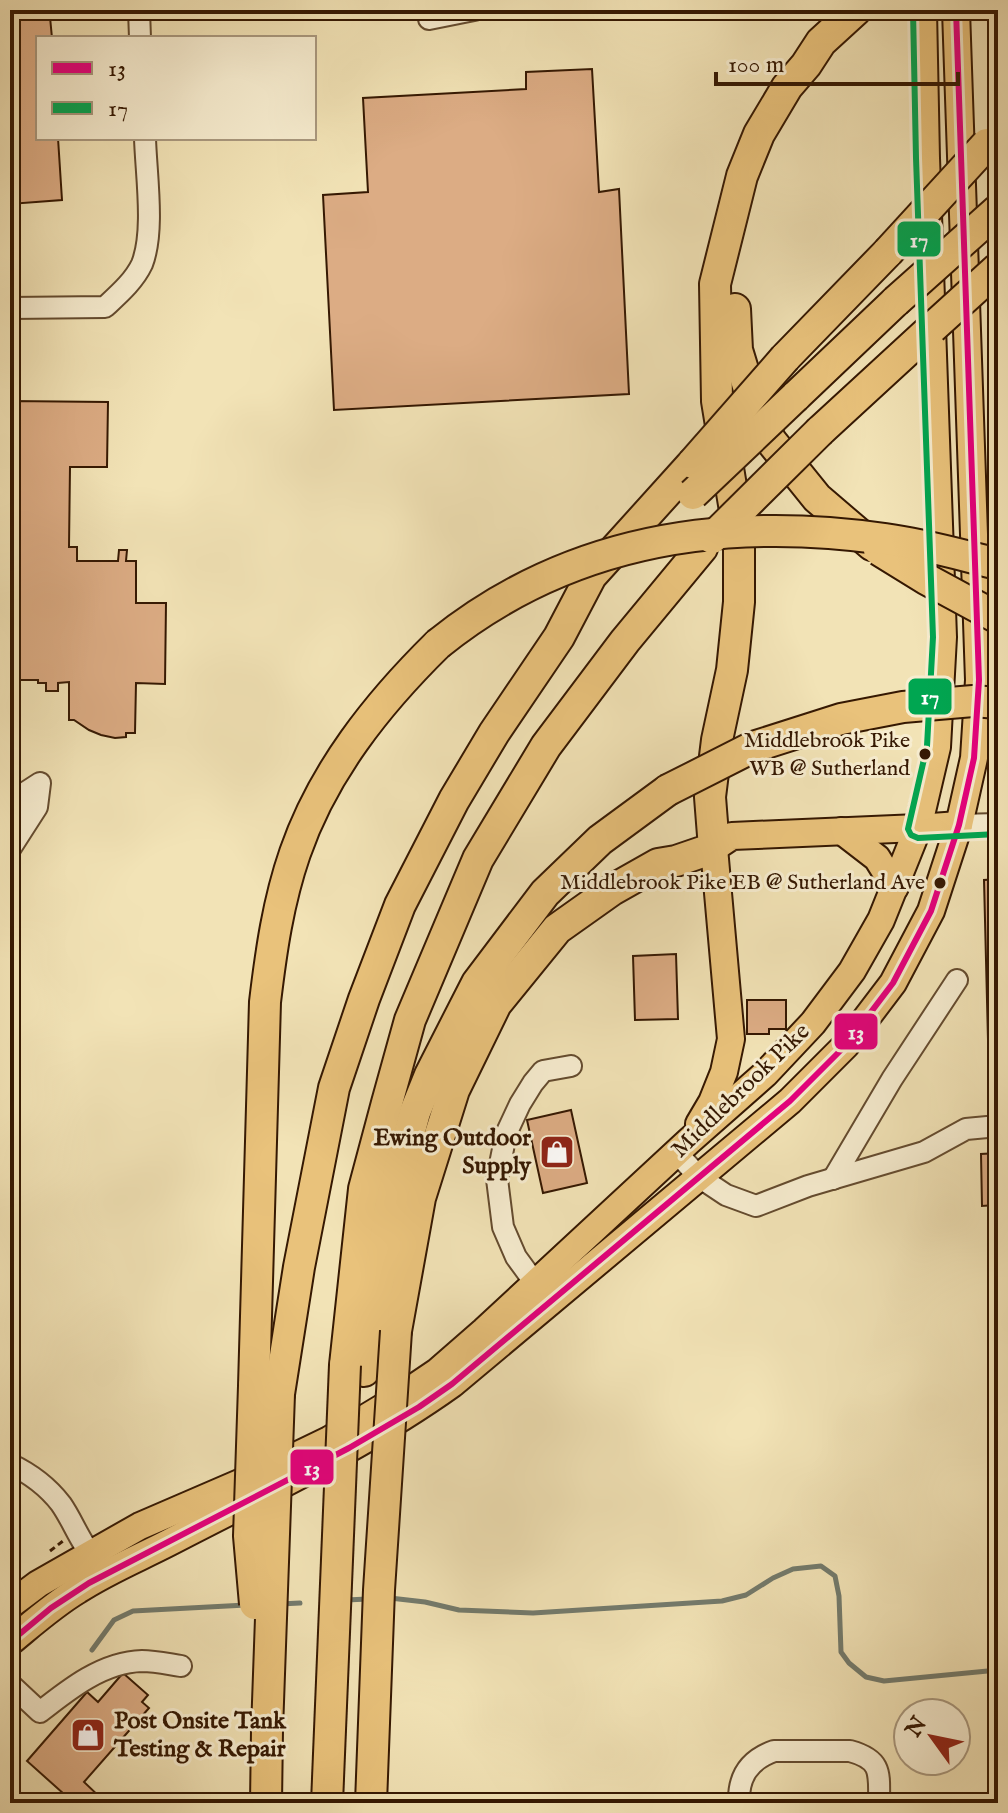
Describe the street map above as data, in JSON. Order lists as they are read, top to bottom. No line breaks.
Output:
{"streets":{"main road":["Middlebrook Pike"]},"places":{"other":["Middlebrook Pike WB @ Sutherland","Middlebrook Pike EB @ Sutherland Ave"],"shop":["Ewing Outdoor Supply","Post Onsite Tank Testing & Repair"]},"lines":["transit line 13","transit line 17"],"legend":["13","17"],"scale_bar":"100 m","north":"top left"}
